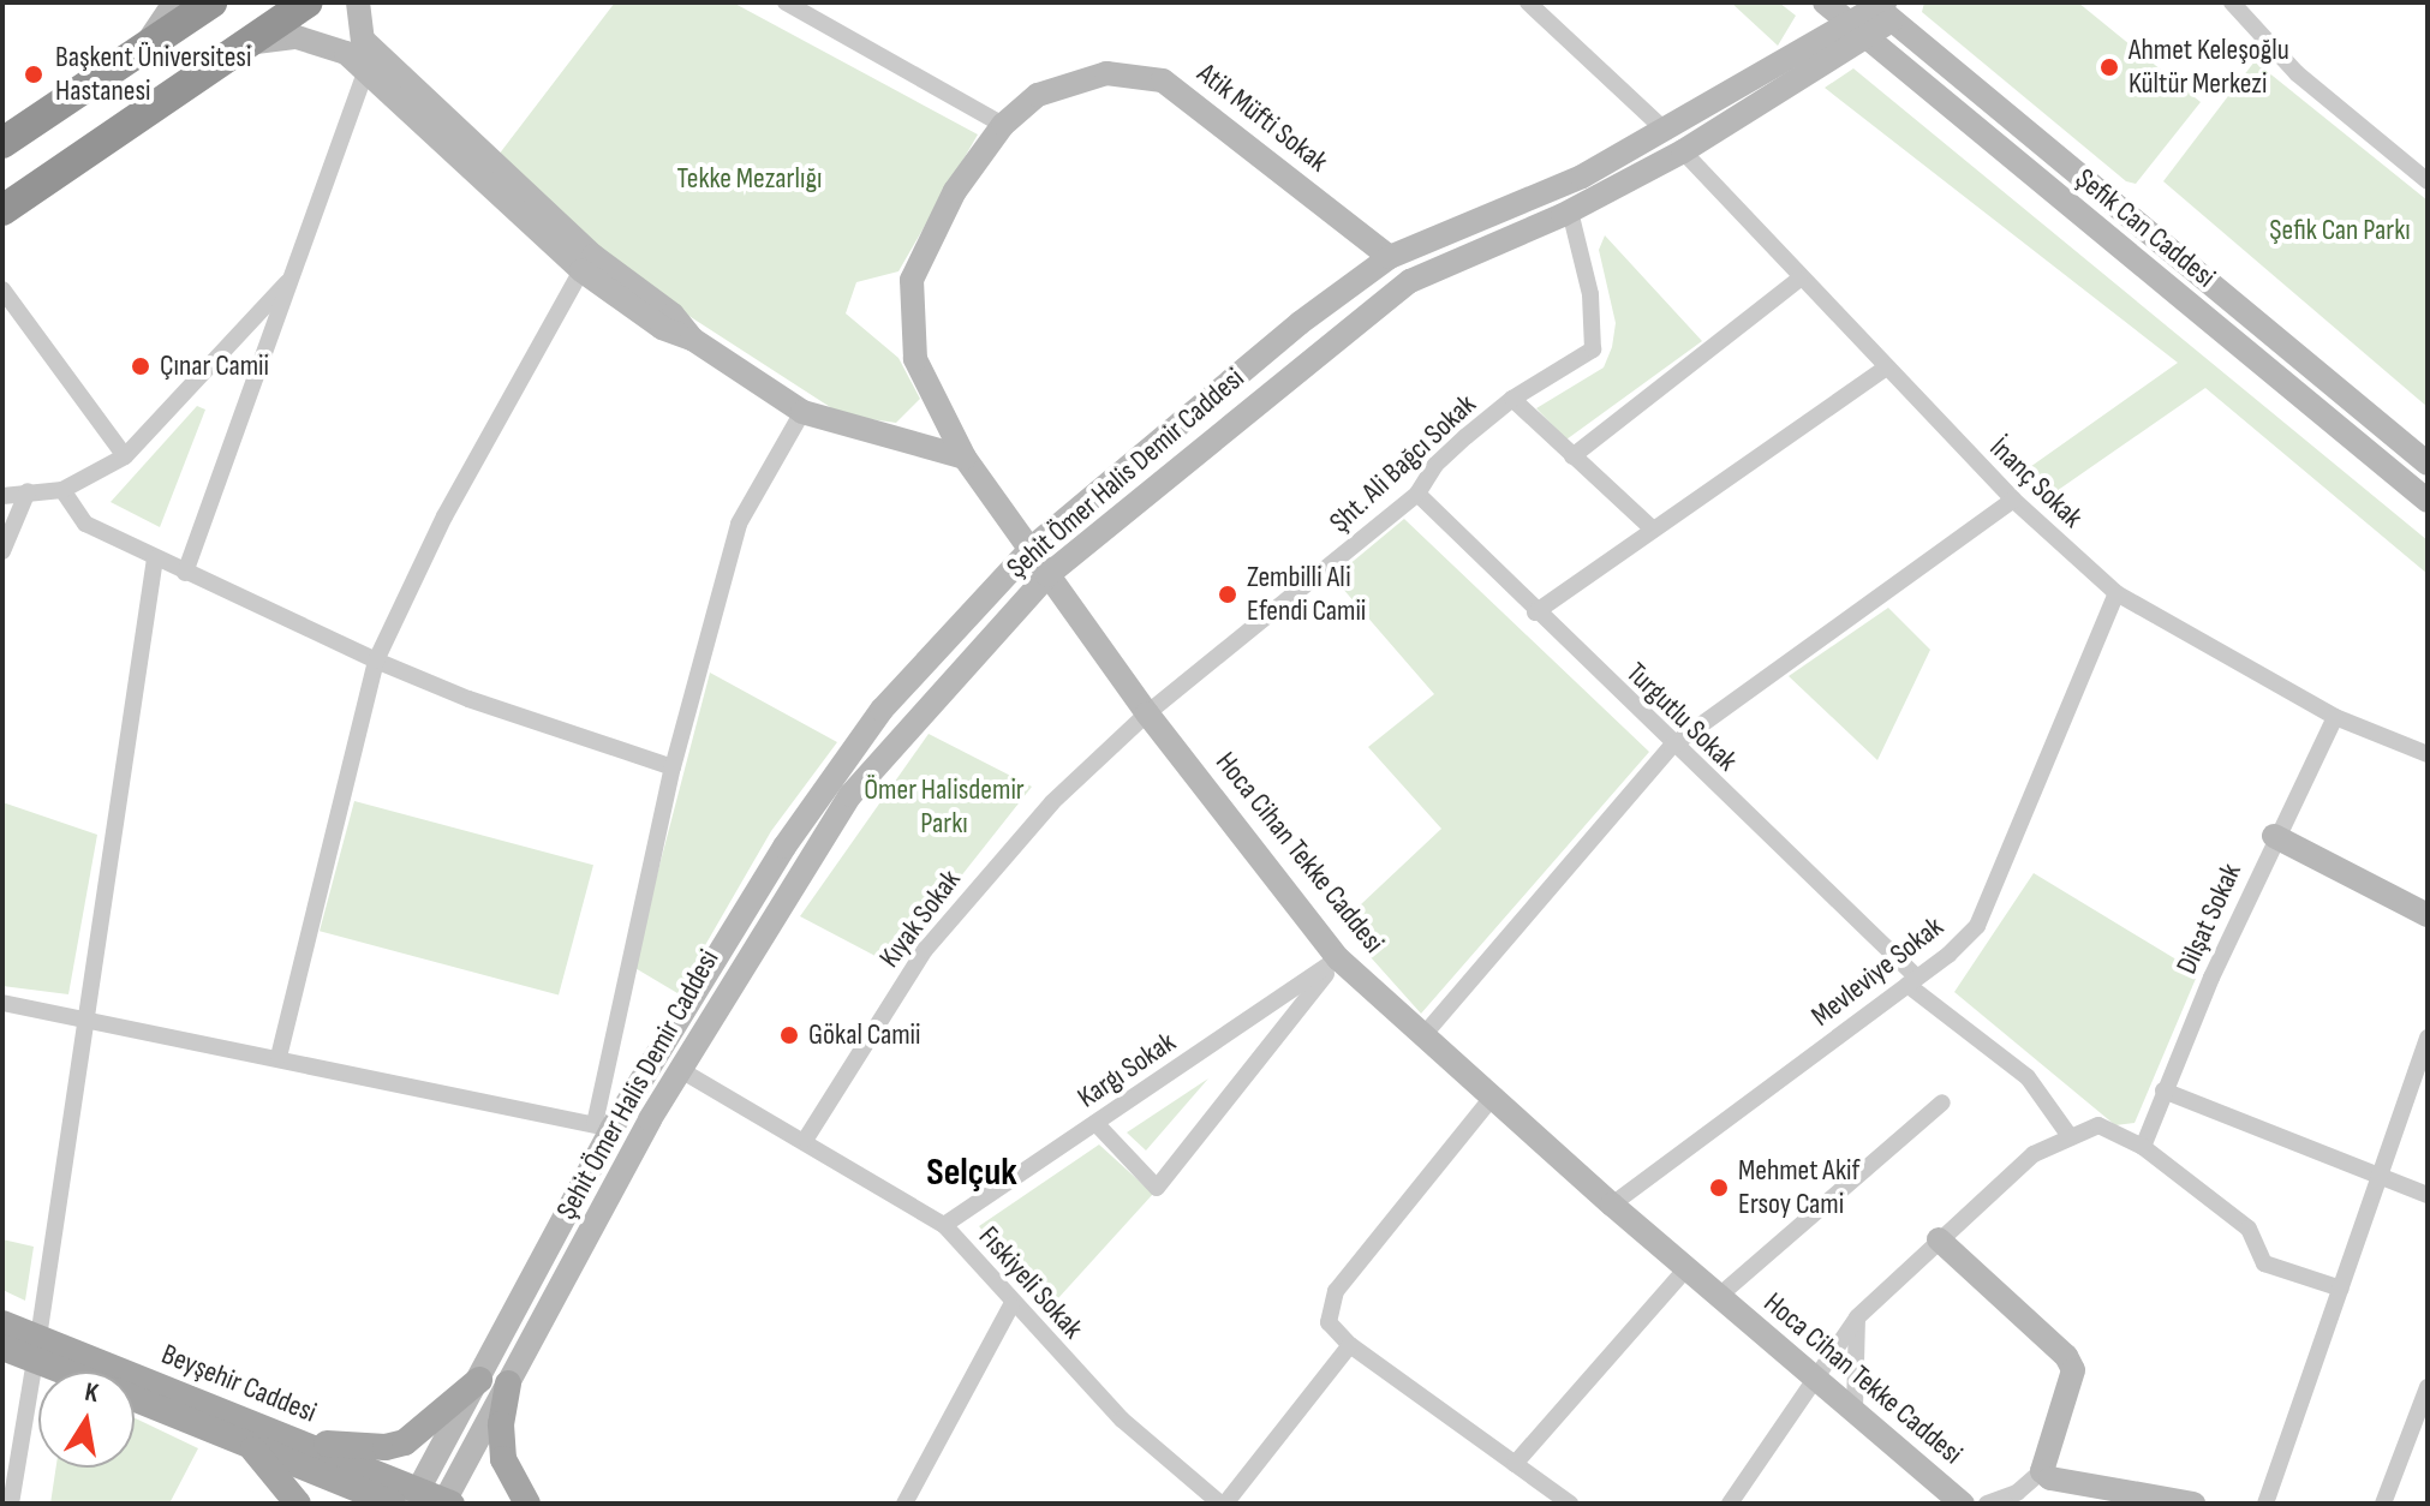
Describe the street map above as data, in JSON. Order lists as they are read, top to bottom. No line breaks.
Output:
{"streets":{"main road":["Atik Müfti Sokak","Şefik Can Caddesi","Şehit Ömer Halis Demir Caddesi","Hoca Cihan Tekke Caddesi","Beyşehir Caddesi"],"street":["Şht. Ali Bağcı Sokak","İnanç Sokak","Turgutlu Sokak","Kıyak Sokak","Dilşat Sokak","Mevleviye Sokak","Kargı Sokak","Fıskiyeli Sokak"]},"crossings":[["Atik Müfti Sokak","Şehit Ömer Halis Demir Caddesi"],["Atik Müfti Sokak","Hoca Cihan Tekke Caddesi"],["Şefik Can Caddesi","Şehit Ömer Halis Demir Caddesi"],["Şht. Ali Bağcı Sokak","Şehit Ömer Halis Demir Caddesi"],["Şht. Ali Bağcı Sokak","Turgutlu Sokak"],["Şht. Ali Bağcı Sokak","Hoca Cihan Tekke Caddesi"],["Şht. Ali Bağcı Sokak","Kıyak Sokak"],["Şehit Ömer Halis Demir Caddesi","İnanç Sokak"],["Şehit Ömer Halis Demir Caddesi","Hoca Cihan Tekke Caddesi"],["Şehit Ömer Halis Demir Caddesi","Fıskiyeli Sokak"],["Şehit Ömer Halis Demir Caddesi","Beyşehir Caddesi"],["İnanç Sokak","Dilşat Sokak"],["İnanç Sokak","Mevleviye Sokak"],["Turgutlu Sokak","Mevleviye Sokak"],["Hoca Cihan Tekke Caddesi","Kıyak Sokak"],["Hoca Cihan Tekke Caddesi","Mevleviye Sokak"],["Hoca Cihan Tekke Caddesi","Kargı Sokak"],["Kıyak Sokak","Fıskiyeli Sokak"],["Kargı Sokak","Fıskiyeli Sokak"]],"districts":["Selçuk"],"parks":["Tekke Mezarlığı","Şefik Can Parkı","Ömer Halisdemir Parkı"],"places":["Ahmet Keleşoğlu Kültür Merkezi","Başkent Üniversitesi Hastanesi","Çınar Camii","Zembilli Ali Efendi Camii","Gökal Camii","Mehmet Akif Ersoy Cami"],"north":"top"}
